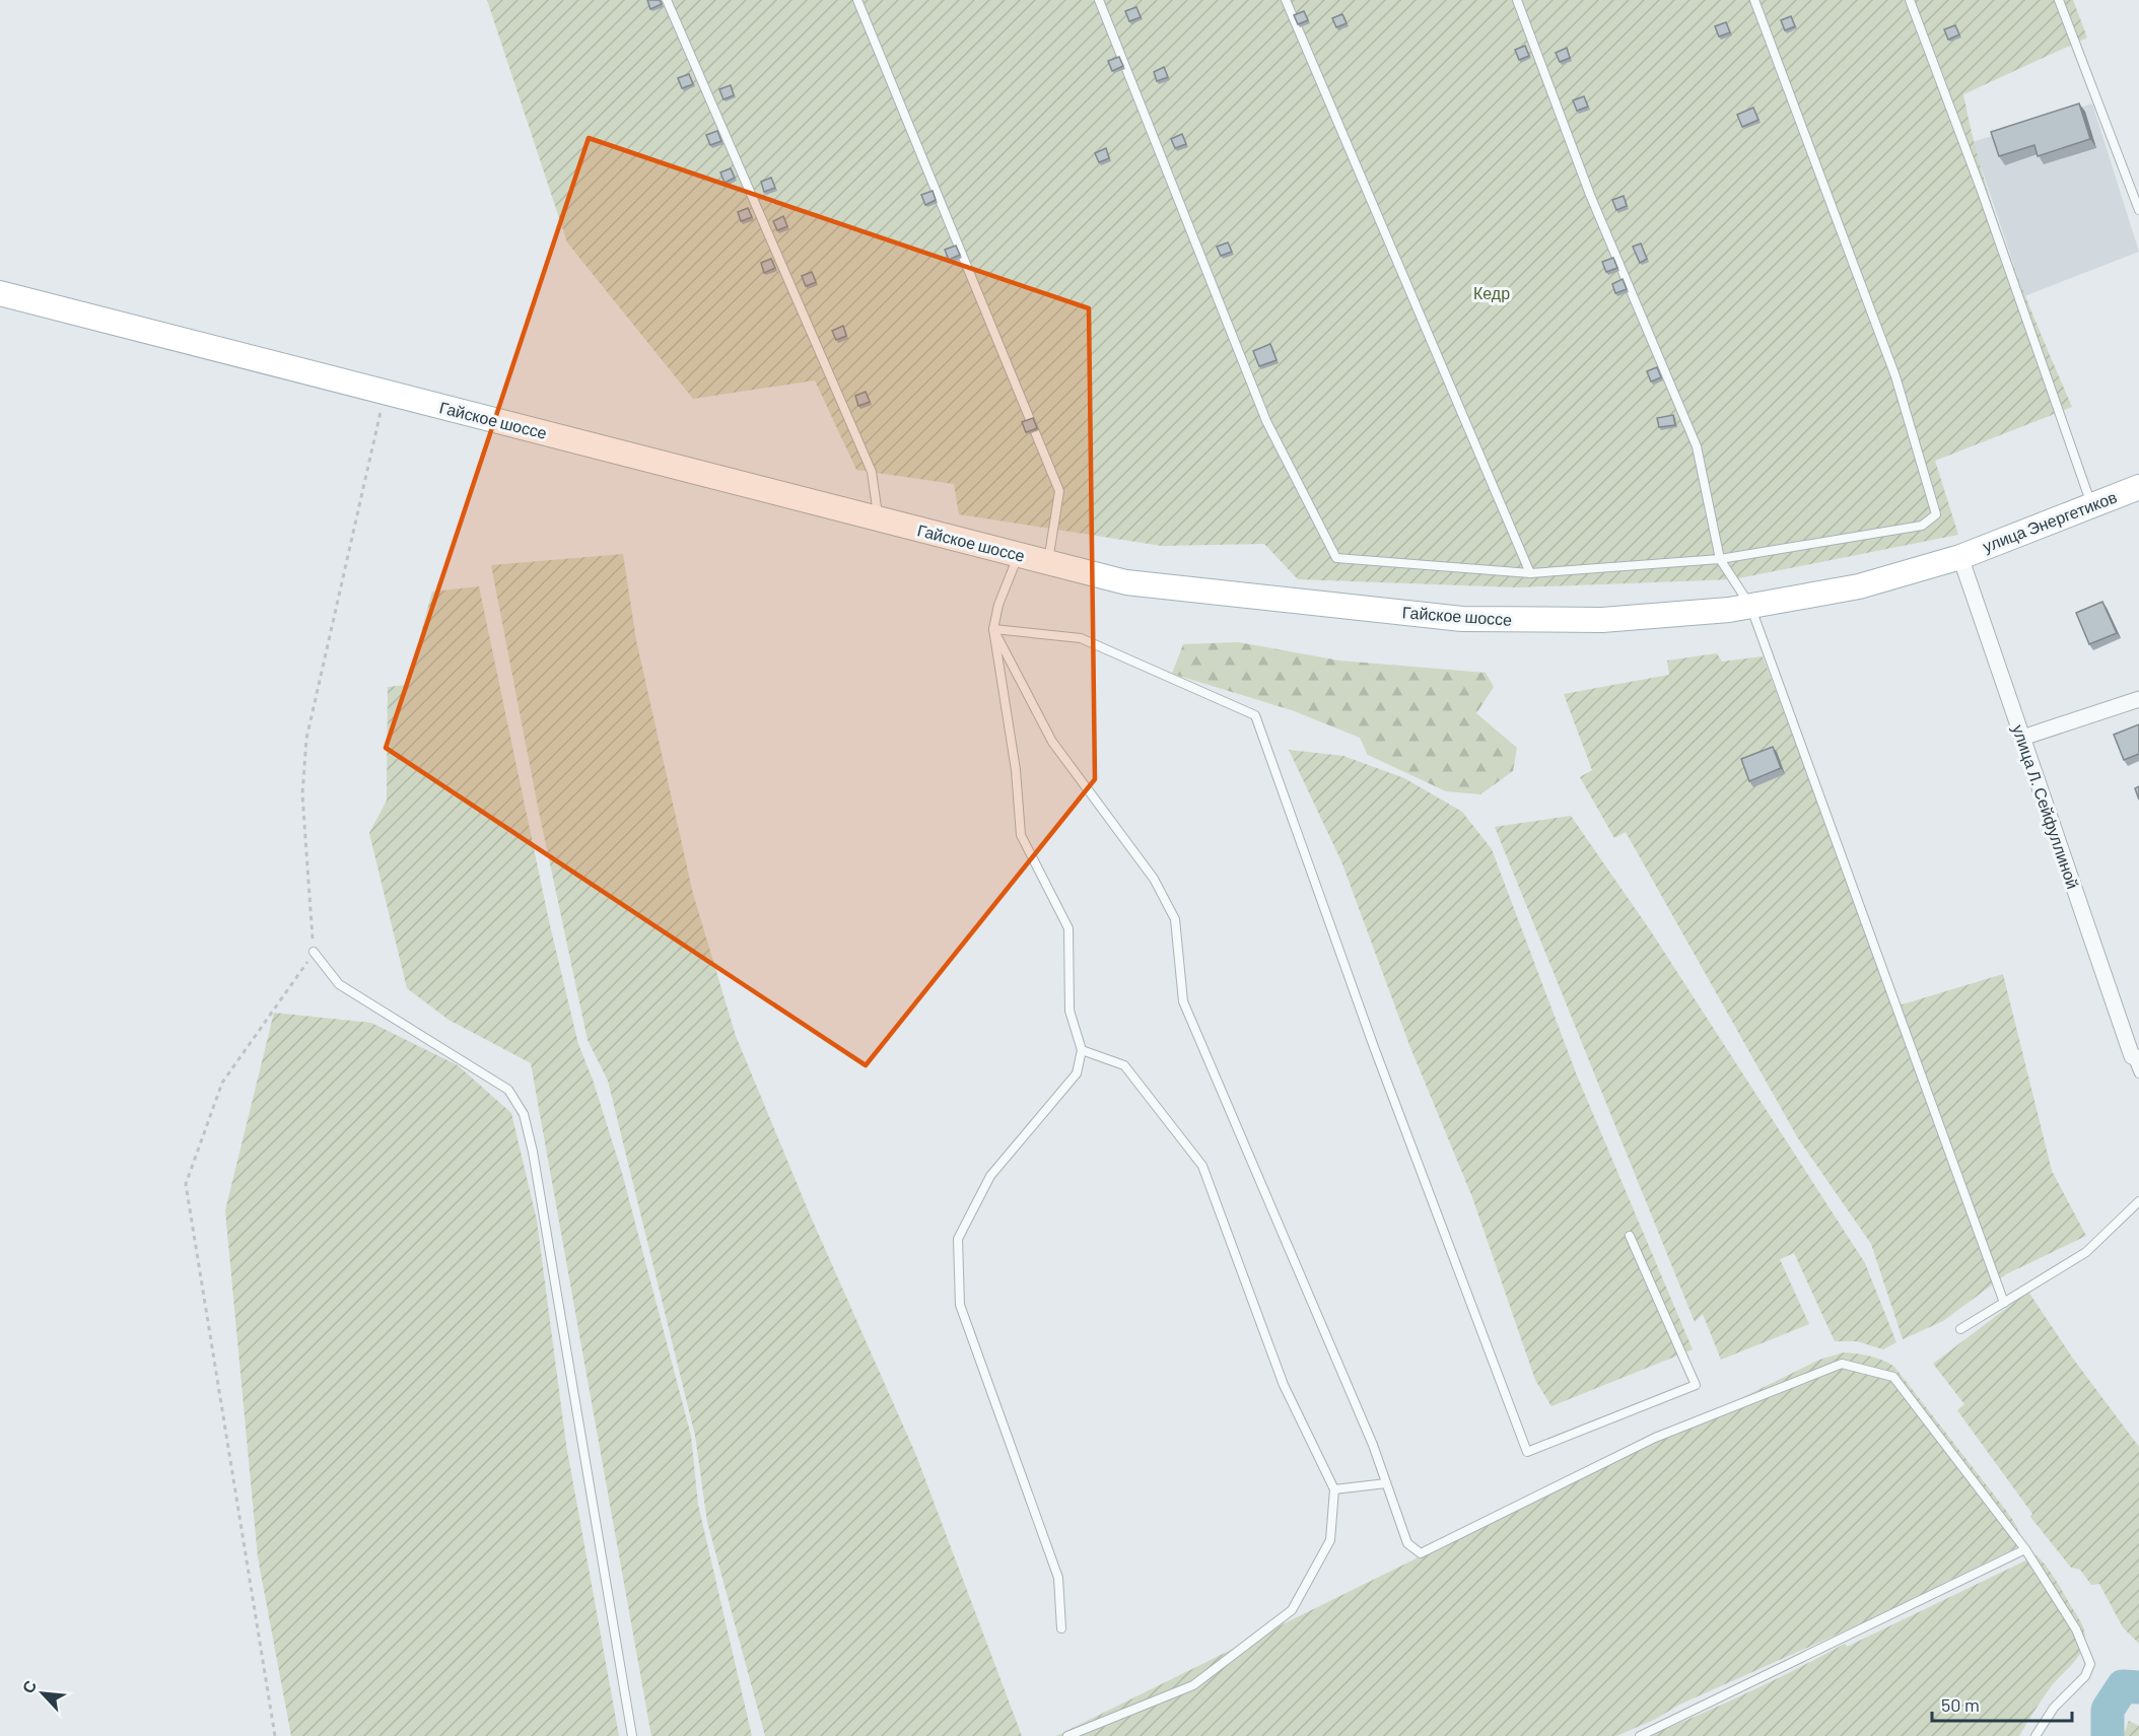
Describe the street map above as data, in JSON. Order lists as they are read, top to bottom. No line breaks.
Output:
{"streets":{"main road":["Гайское шоссе","улица Энергетиков"],"street":["улица Л. Сейфуллиной"]},"crossings":[["Гайское шоссе","улица Энергетиков"],["Гайское шоссе","улица Л. Сейфуллиной"],["улица Энергетиков","улица Л. Сейфуллиной"]],"parks":["Кедр"],"scale_bar":"50 m","north":"top left"}
